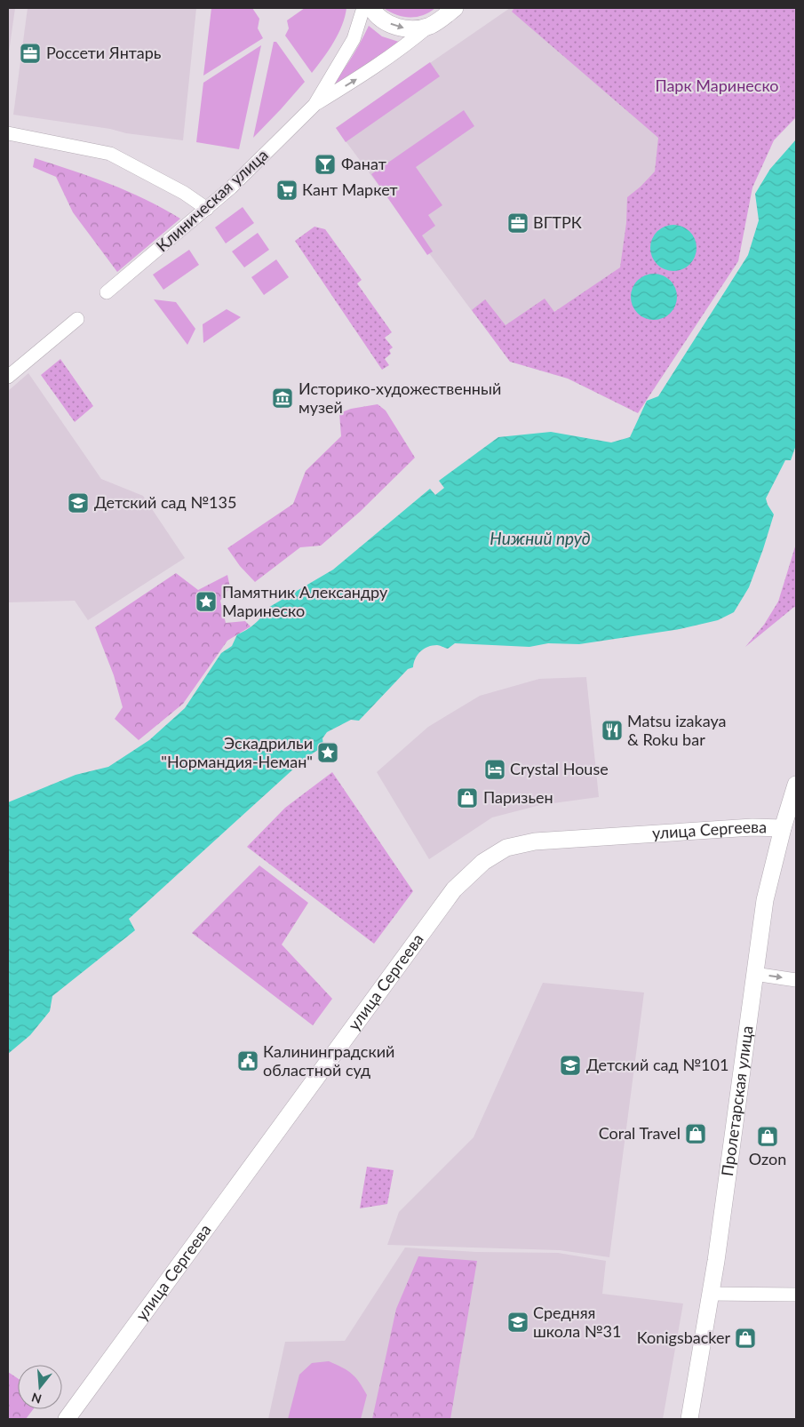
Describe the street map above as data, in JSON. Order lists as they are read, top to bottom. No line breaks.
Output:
{"streets":{"main road":["улица Сергеева","Пролетарская улица"],"street":["Клиническая улица"]},"crossings":[["улица Сергеева","Пролетарская улица"]],"water":["Нижний пруд"],"parks":["Парк Маринеско"],"places":{"office":["Россети Янтарь","ВГТРК"],"bar":["Фанат"],"supermarket":["Кант Маркет"],"museum":["Историко-художественный музей"],"school or university":["Детский сад №135","Детский сад №101","Средняя школа №31"],"place":["Памятник Александру Маринеско","Эскадрильи \"Нормандия-Неман\""],"restaurant":["Matsu izakaya & Roku bar"],"hotel":["Crystal House"],"shop":["Паризьен","Coral Travel","Ozon","Konigsbacker"],"public building":["Калининградский областной суд"]},"north":"bottom"}
